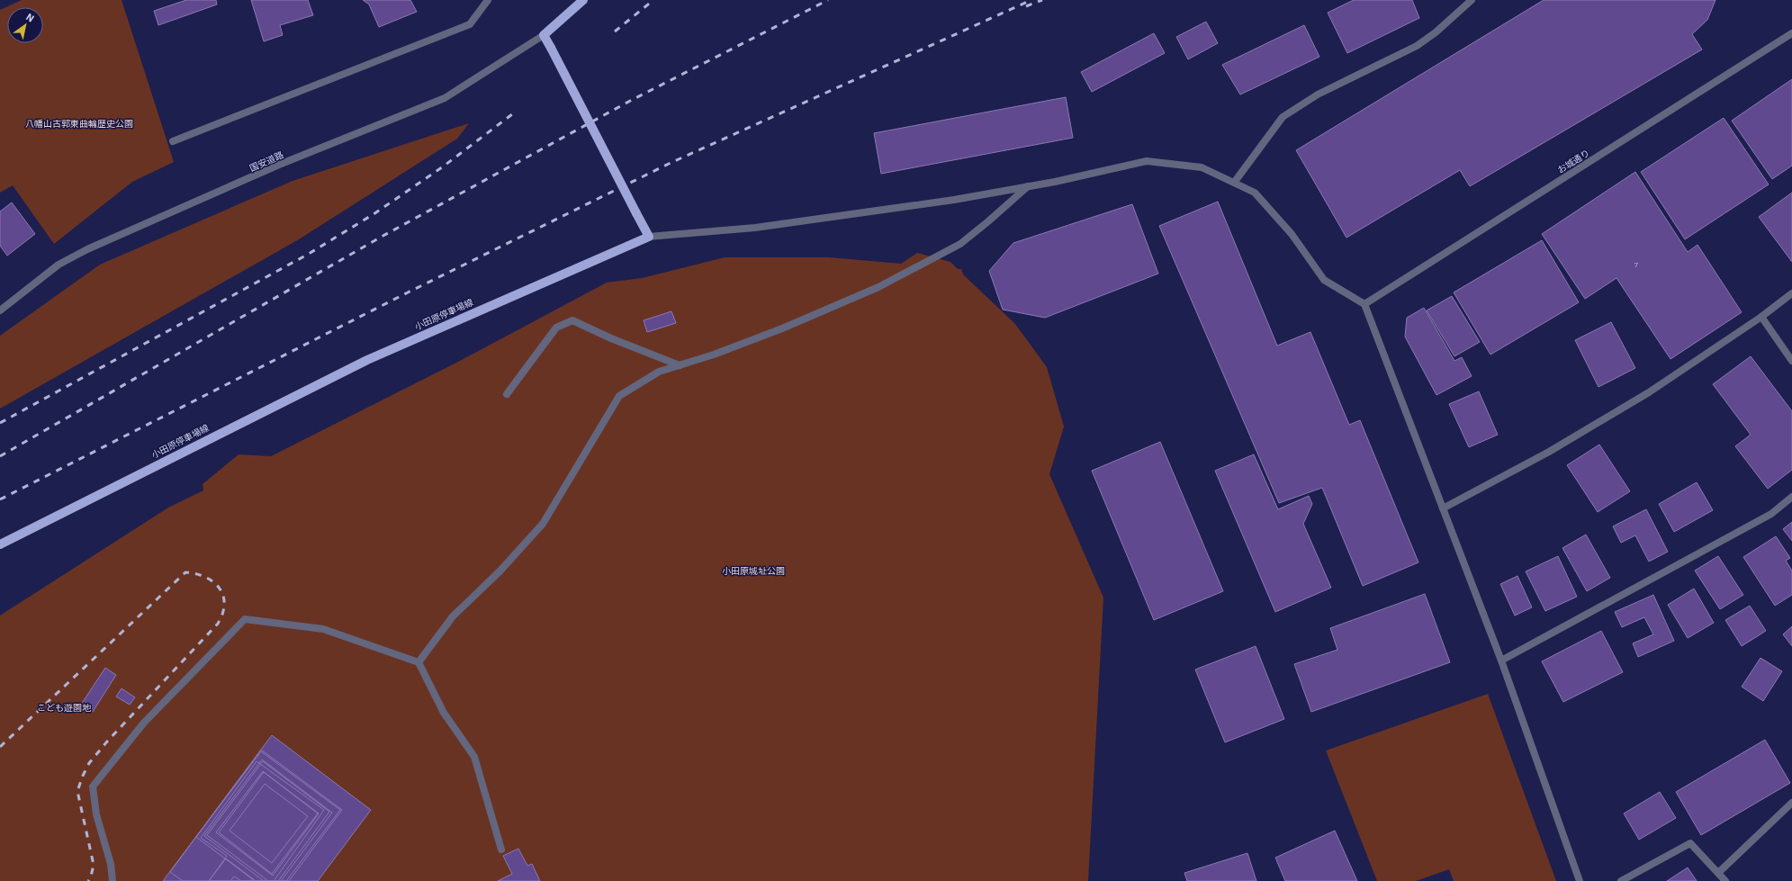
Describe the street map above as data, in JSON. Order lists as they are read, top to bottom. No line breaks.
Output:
{"streets":{"main road":["小田原停車場線"],"street":["国安道路","お城通り"]},"parks":["八幡山古郭東曲輪歴史公園","小田原城址公園","こども遊園地"],"house_numbers":["7"],"north":"top right"}
